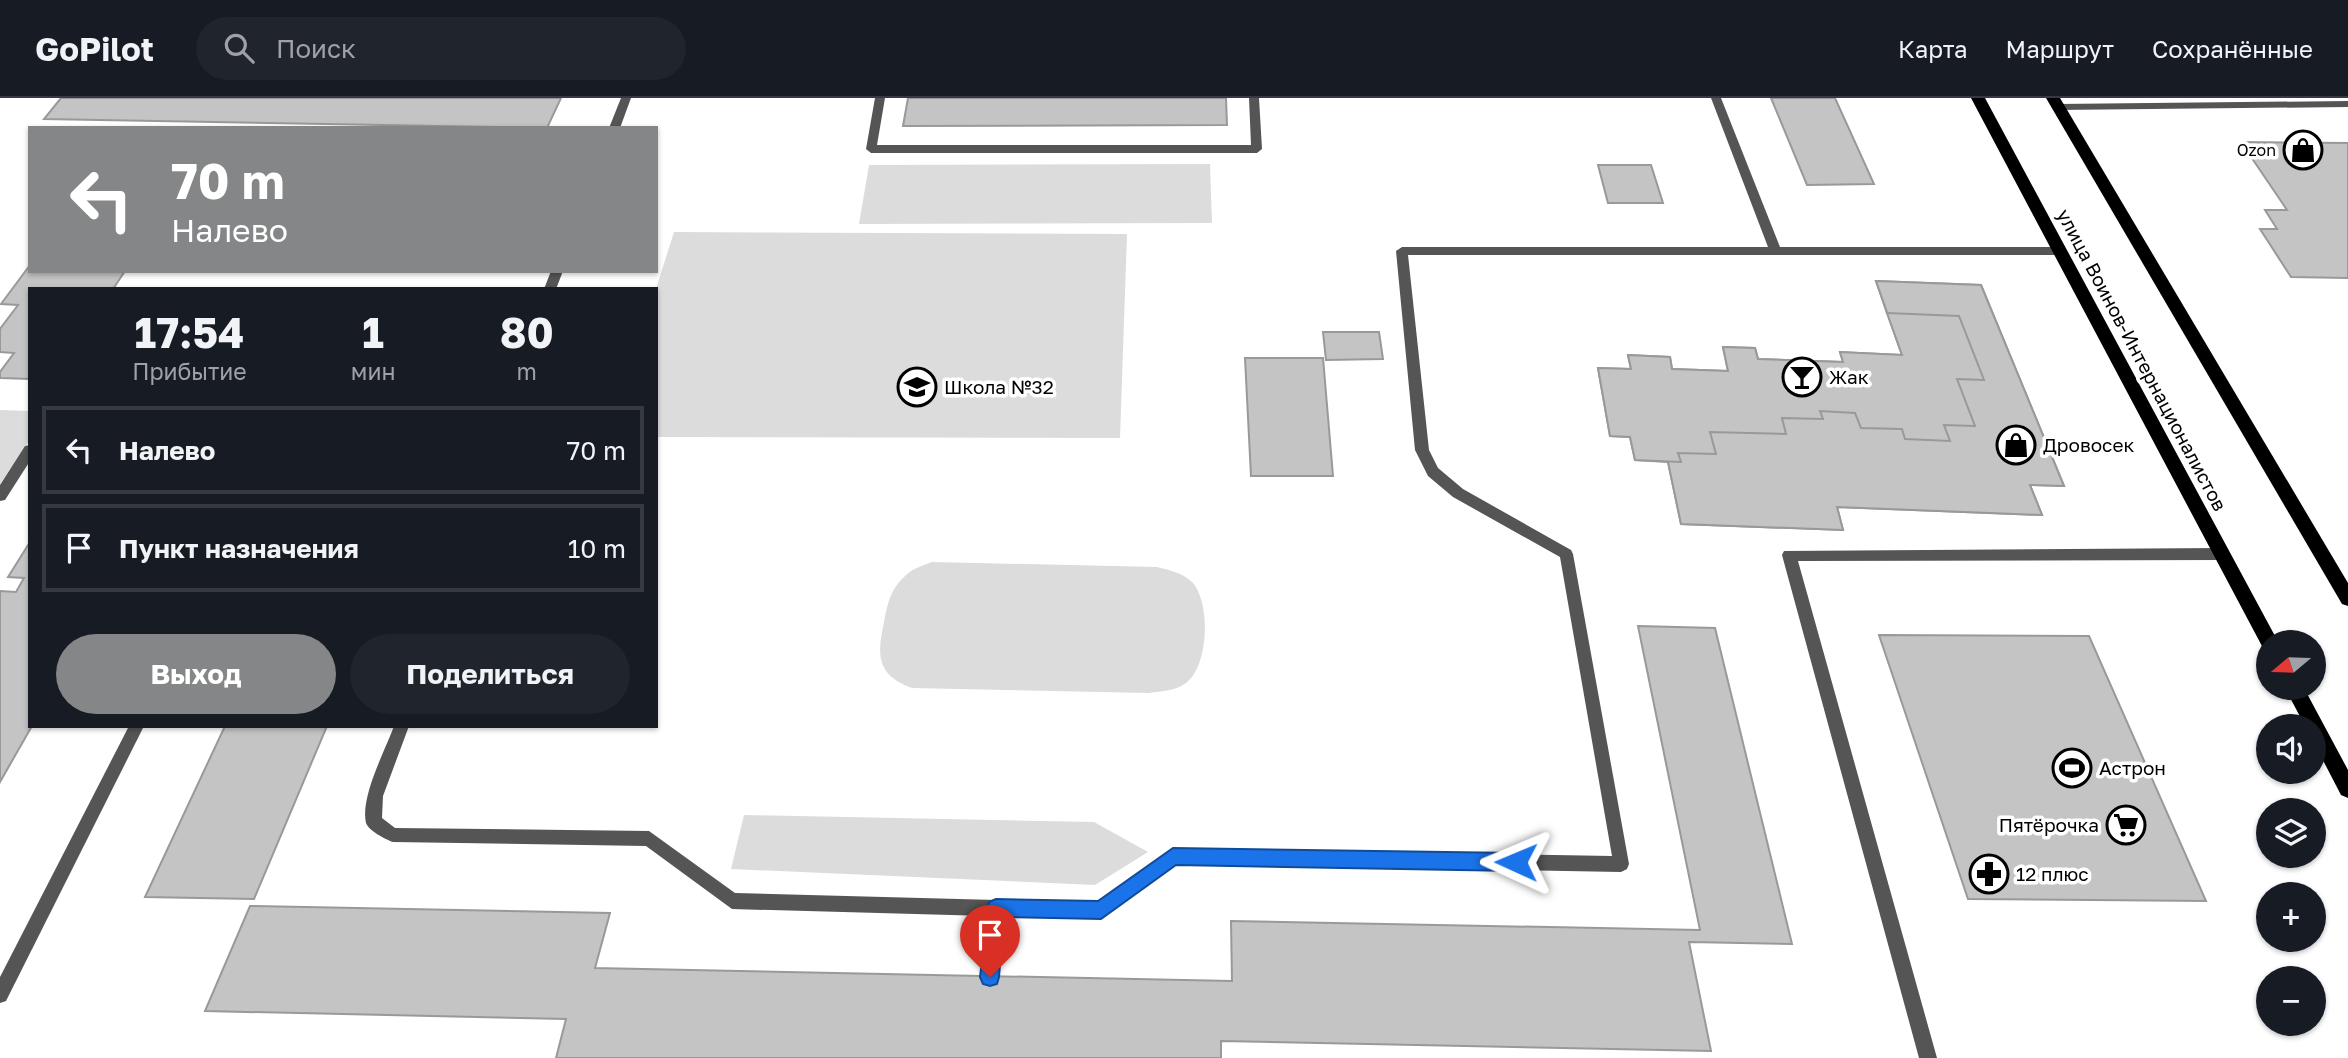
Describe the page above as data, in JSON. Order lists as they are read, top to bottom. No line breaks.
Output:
{"streets":{"main road":["улица Воинов-Интернационалистов"]},"places":{"shop":["Ozon","Дровосек"],"bar":["Жак"],"school or university":["Школа №32"],"sports":["Астрон"],"supermarket":["Пятёрочка"],"pharmacy":["12 плюс"]},"north":"left","page":{"header":"GoPilot","search":"Поиск","nav":["Карта","Маршрут","Сохранённые"],"turn":["70 m","Налево"],"eta":["17:54","Прибытие","1","мин","80","m"],"list":[{"name":"Налево","value":"70 m"},{"name":"Пункт назначения","value":"10 m"}],"buttons":["Выход","Поделиться"],"map_buttons":["+","−"]}}
